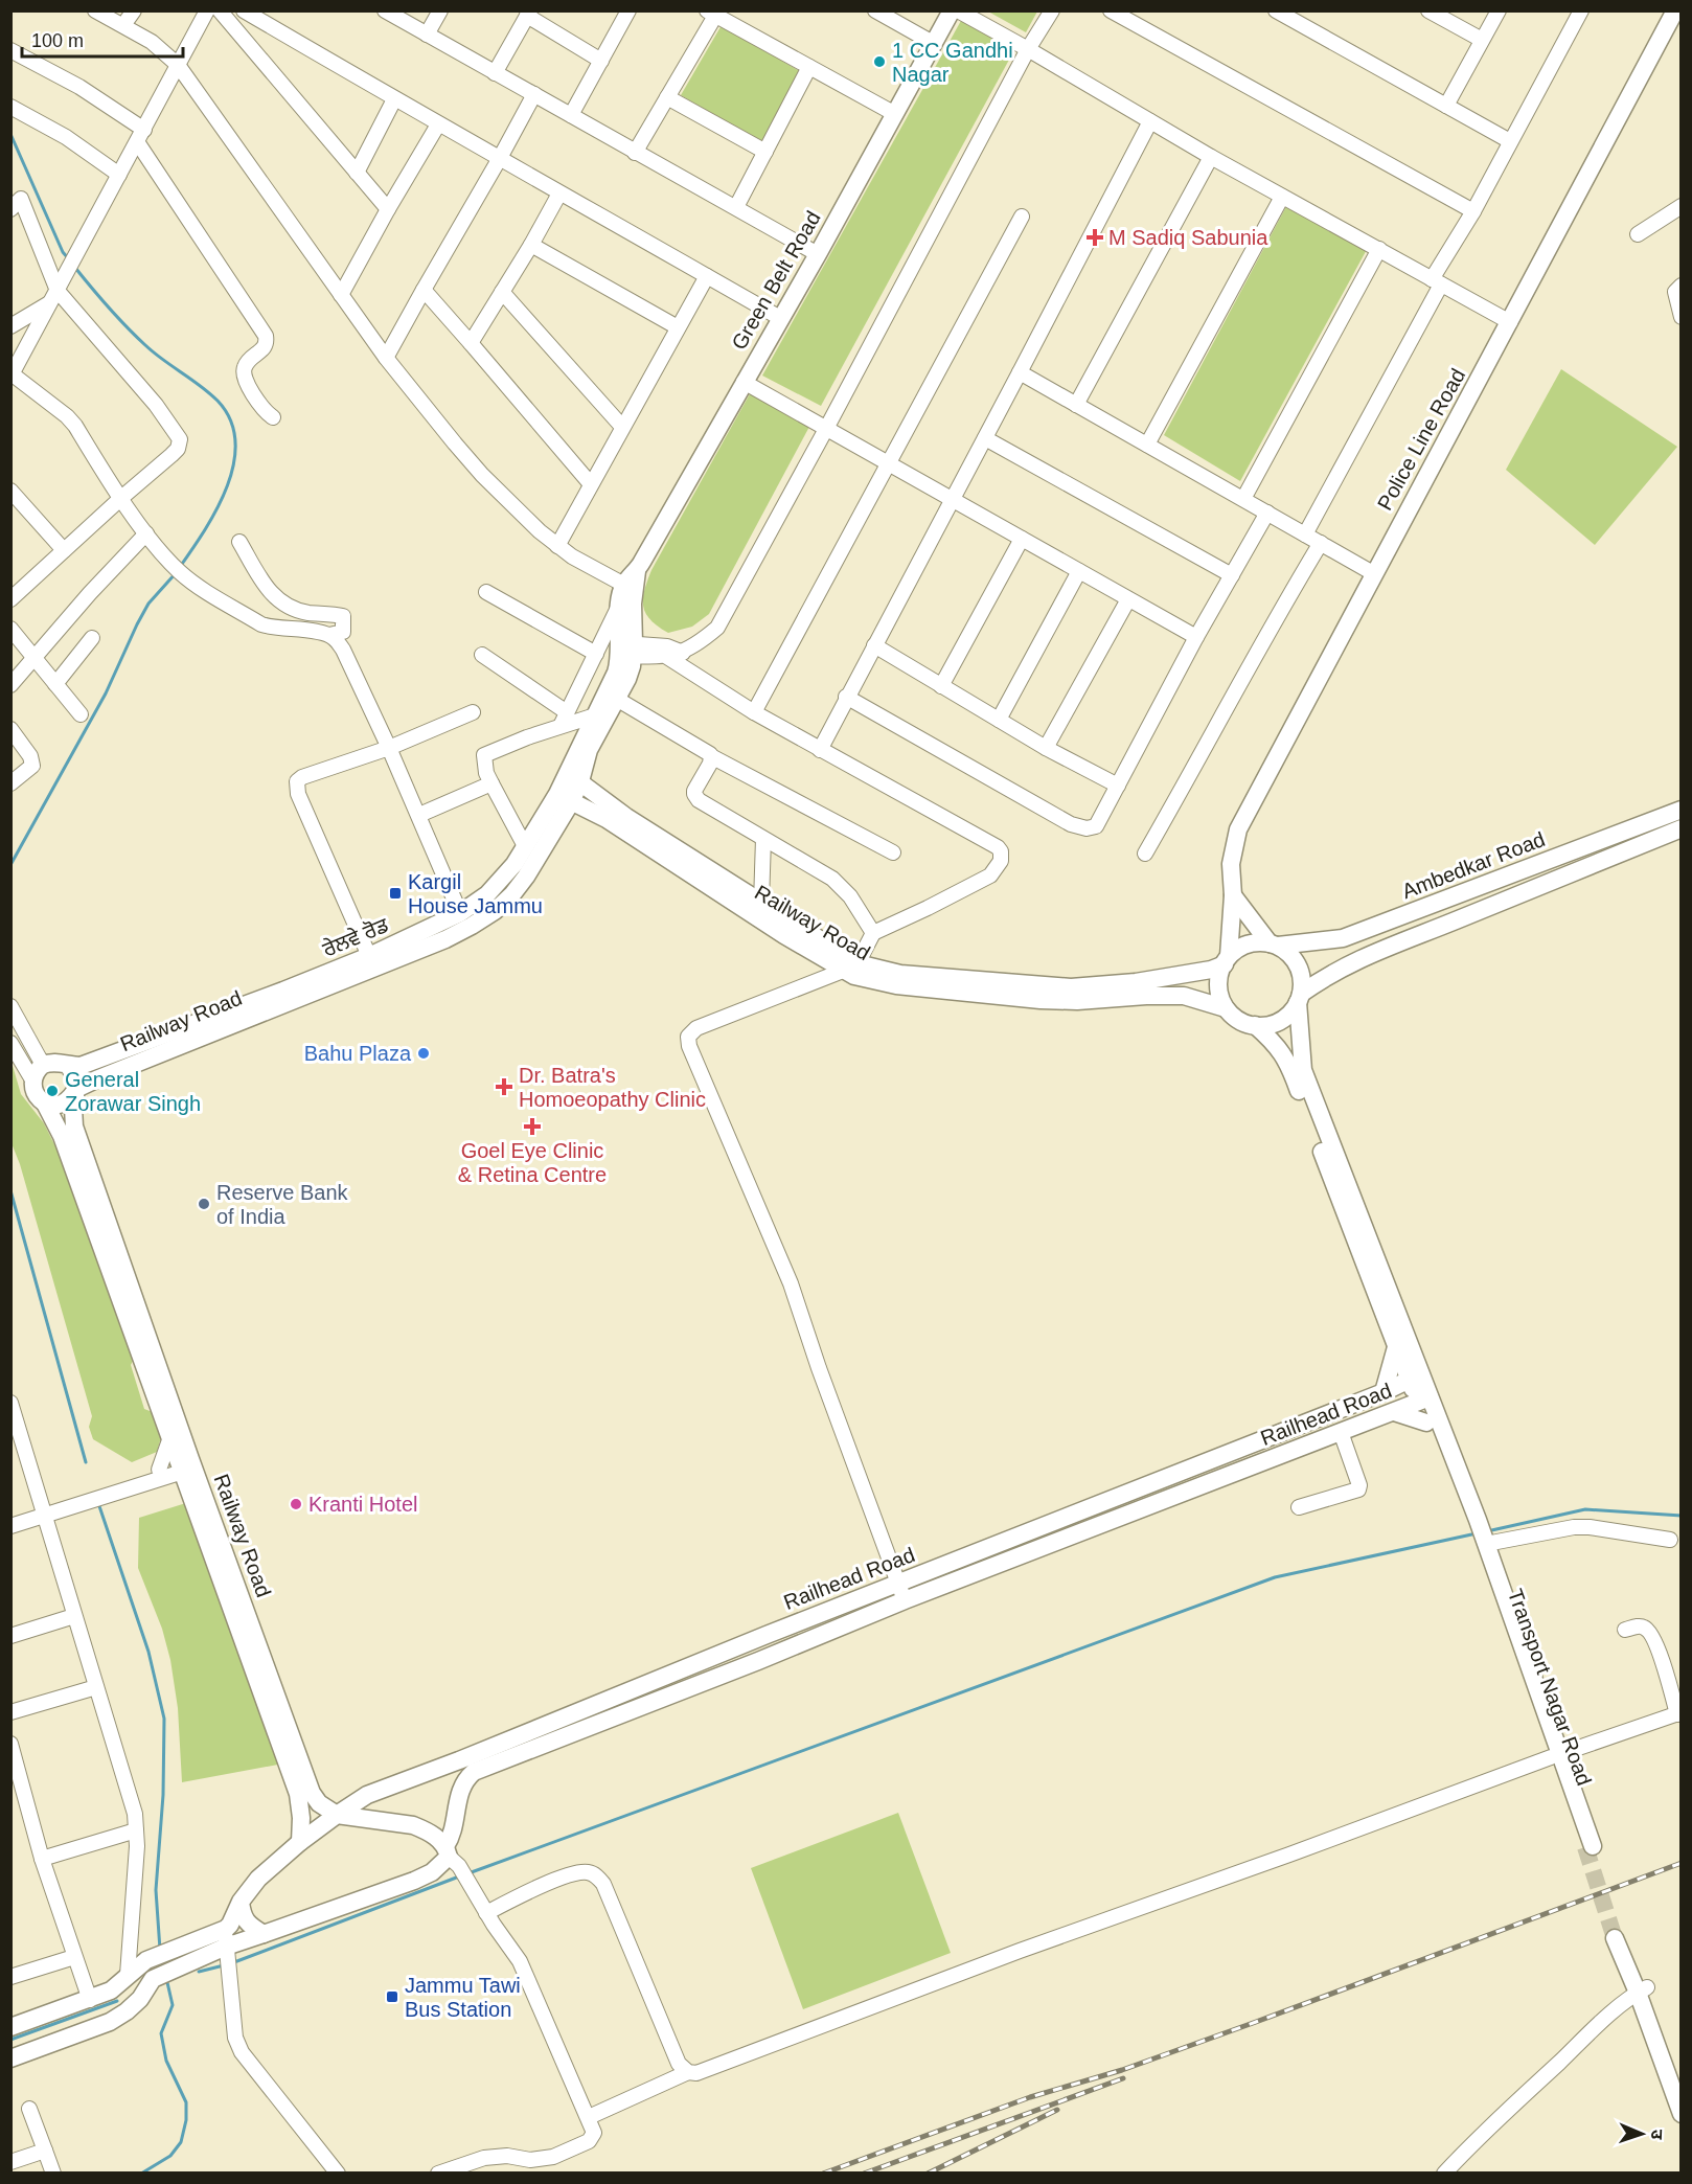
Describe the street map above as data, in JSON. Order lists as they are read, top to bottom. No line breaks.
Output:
{"streets":{"main road":["Green Belt Road","Police Line Road","Ambedkar Road","Railway Road","ਰੇਲਵੇ ਰੋਡ","Railhead Road","Transport Nagar Road"]},"crossings":[["Green Belt Road","Railway Road"],["Police Line Road","Ambedkar Road"],["Police Line Road","Railway Road"],["Ambedkar Road","Railway Road"],["Railway Road","ਰੇਲਵੇ ਰੋਡ"],["Railway Road","Railhead Road"]],"places":{"other":["1 CC Gandhi Nagar","Bahu Plaza","General Zorawar Singh","Reserve Bank of India","Kranti Hotel"],"health":["M Sadiq Sabunia","Dr. Batra's Homoeopathy Clinic","Goel Eye Clinic & Retina Centre"],"transit":["Kargil House Jammu","Jammu Tawi Bus Station"]},"scale_bar":"100 m","north":"right"}
